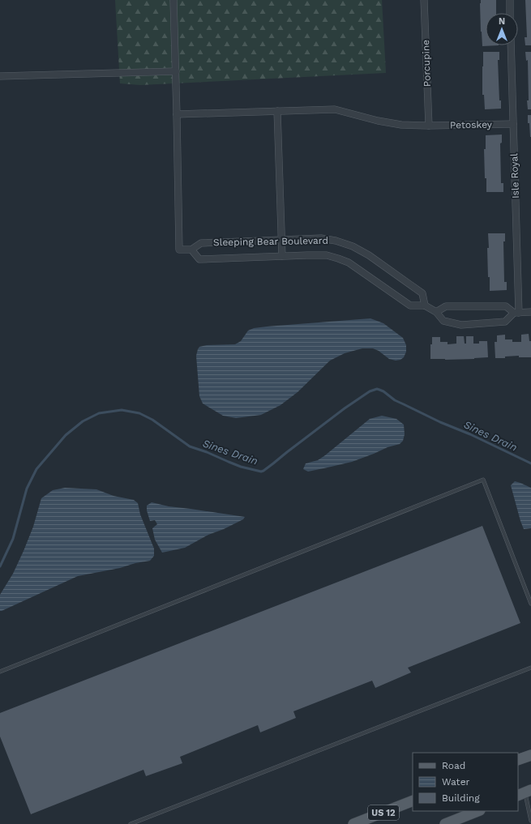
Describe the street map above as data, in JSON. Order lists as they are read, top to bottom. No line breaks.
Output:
{"streets":{"main road":["US 12"],"street":["Porcupine","Petoskey","Isle Royal","Sleeping Bear Boulevard"]},"crossings":[["Porcupine","Petoskey"],["Petoskey","Isle Royal"],["Petoskey","Sleeping Bear Boulevard"],["Isle Royal","Sleeping Bear Boulevard"]],"water":["Sines Drain"],"legend":["Road","Water","Building"],"north":"top"}
